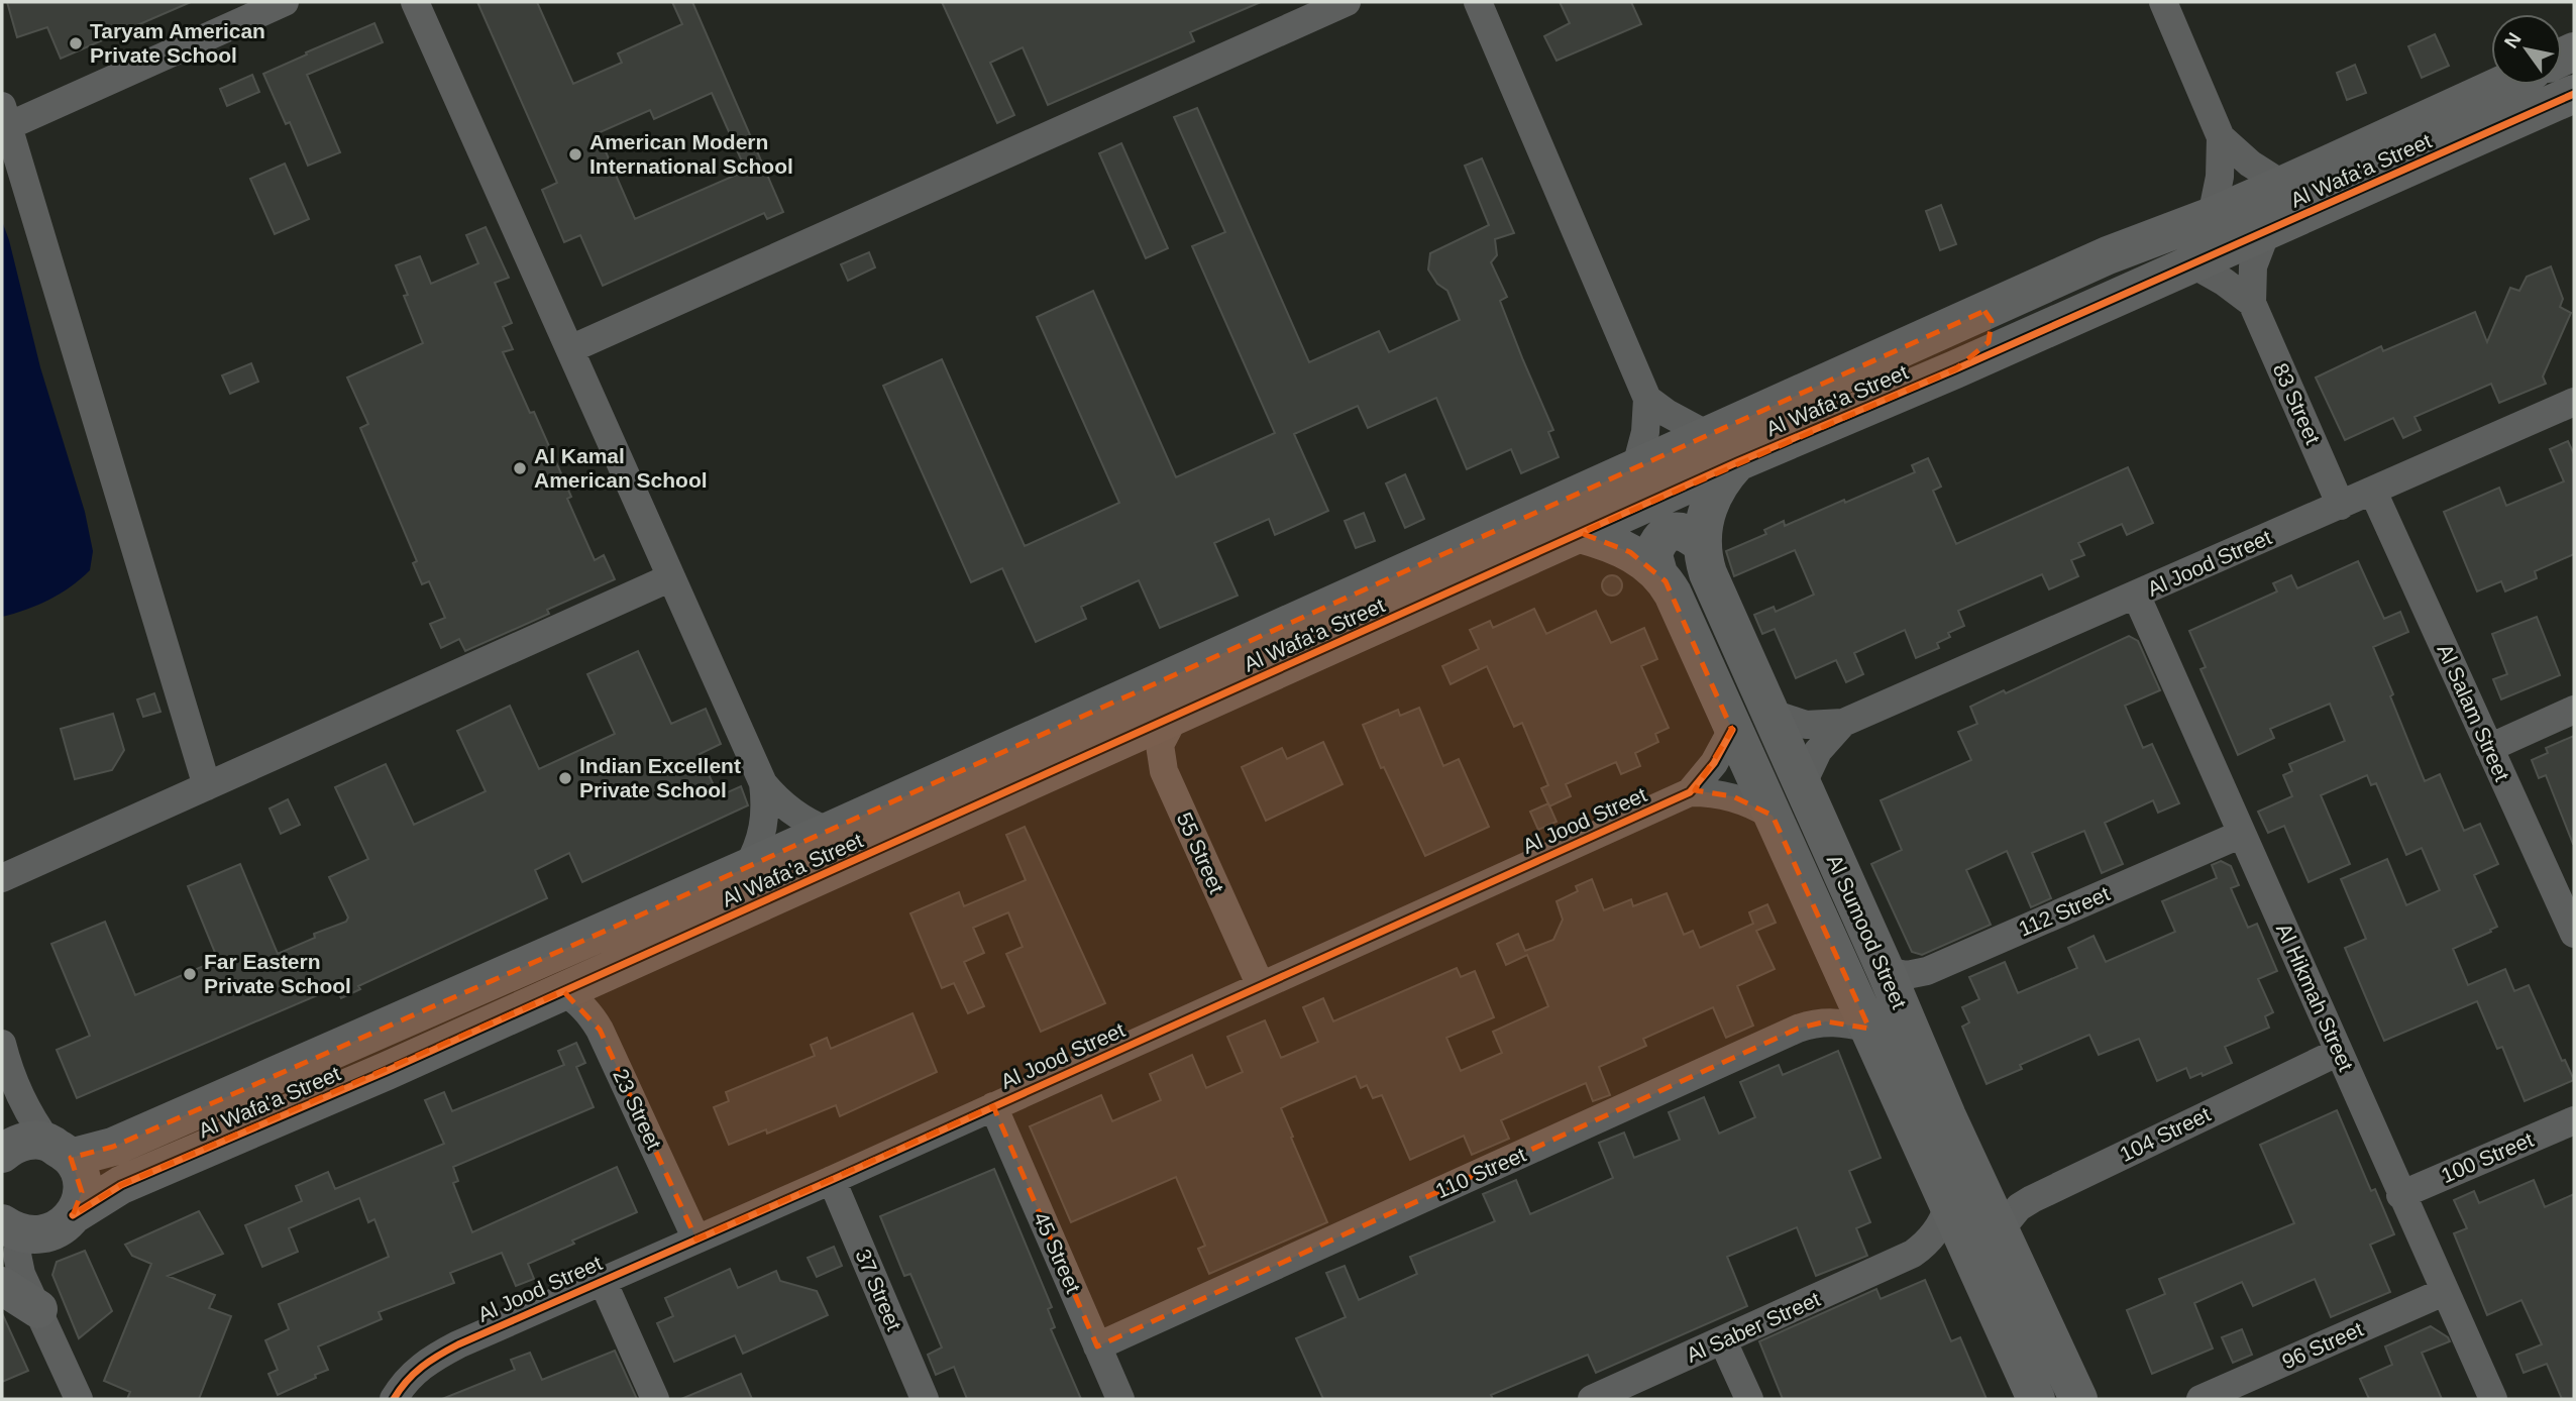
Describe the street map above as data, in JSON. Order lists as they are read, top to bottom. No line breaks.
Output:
{"streets":{"street":["Al Wafa'a Street","83 Street","Al Jood Street","Al Salam Street","55 Street","112 Street","Al Sumood Street","Al Hikmah Street","23 Street","104 Street","100 Street","110 Street","45 Street","37 Street","Al Saber Street","96 Street"]},"crossings":[["Al Wafa'a Street","83 Street"],["Al Wafa'a Street","55 Street"],["Al Wafa'a Street","Al Sumood Street"],["Al Wafa'a Street","23 Street"],["83 Street","Al Jood Street"],["Al Jood Street","Al Salam Street"],["Al Jood Street","55 Street"],["Al Jood Street","Al Sumood Street"],["Al Jood Street","Al Hikmah Street"],["Al Jood Street","23 Street"],["Al Jood Street","45 Street"],["Al Jood Street","37 Street"],["112 Street","Al Sumood Street"],["112 Street","Al Hikmah Street"],["Al Sumood Street","104 Street"],["Al Sumood Street","110 Street"],["Al Sumood Street","Al Saber Street"],["Al Hikmah Street","104 Street"],["Al Hikmah Street","100 Street"],["Al Hikmah Street","96 Street"],["110 Street","45 Street"]],"places":["Taryam American Private School","American Modern International School","Al Kamal American School","Indian Excellent Private School","Far Eastern Private School"],"north":"top left"}
